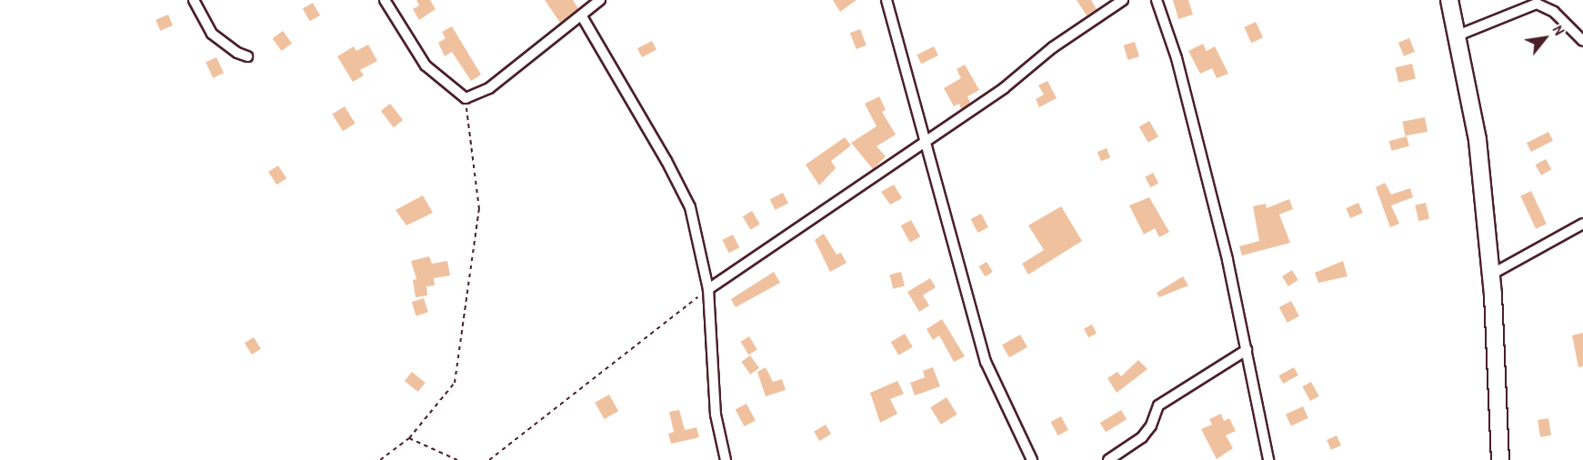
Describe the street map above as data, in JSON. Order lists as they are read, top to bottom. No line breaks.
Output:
{"north":"top right"}
